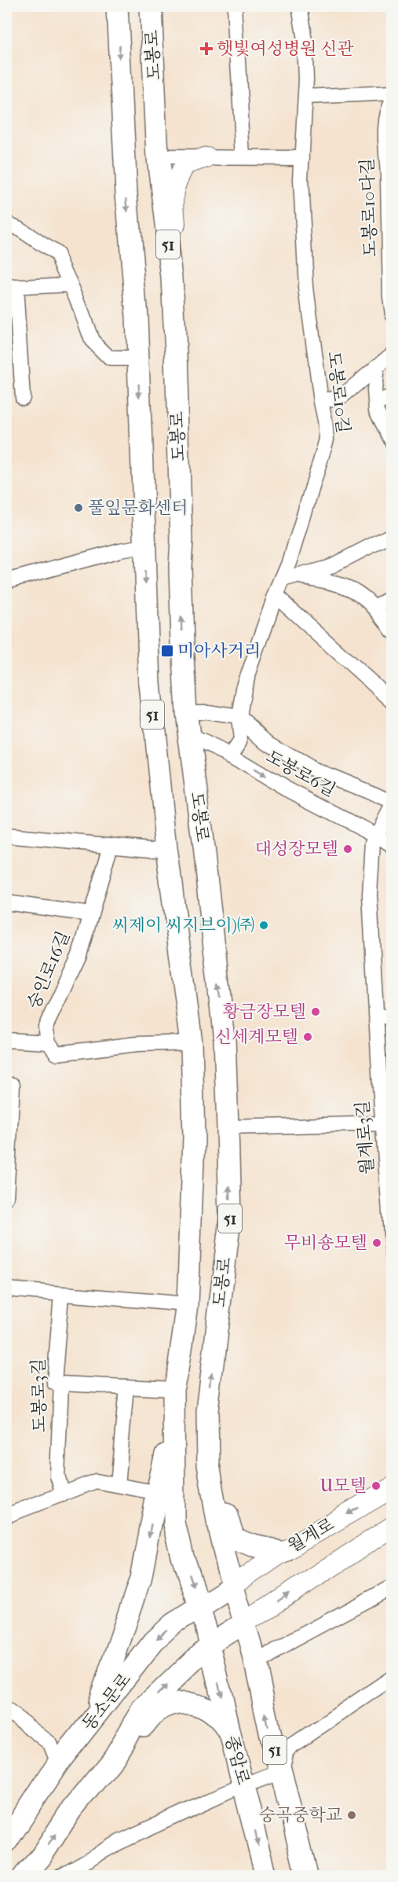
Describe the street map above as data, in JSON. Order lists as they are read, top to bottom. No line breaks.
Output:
{"streets":{"main road":["도봉로","51","월계로","동소문로","종암로"],"street":["도봉로10다길","도봉로10길","도봉로6길","숭인로16길","월계로3길","도봉로3길"]},"crossings":[["도봉로","51"],["도봉로","도봉로6길"],["도봉로","월계로"],["도봉로","동소문로"],["도봉로","종암로"],["51","월계로"],["51","동소문로"],["도봉로10길","도봉로6길"],["도봉로6길","월계로3길"],["월계로","동소문로"],["동소문로","종암로"]],"places":{"health":["햇빛여성병원 신관"],"other":["풀잎문화센터","대성장모텔","씨제이 씨지브이)㈜","황금장모텔","신세계모텔","무비숑모텔","U모텔","숭곡중학교"],"transit":["미아사거리"]}}
